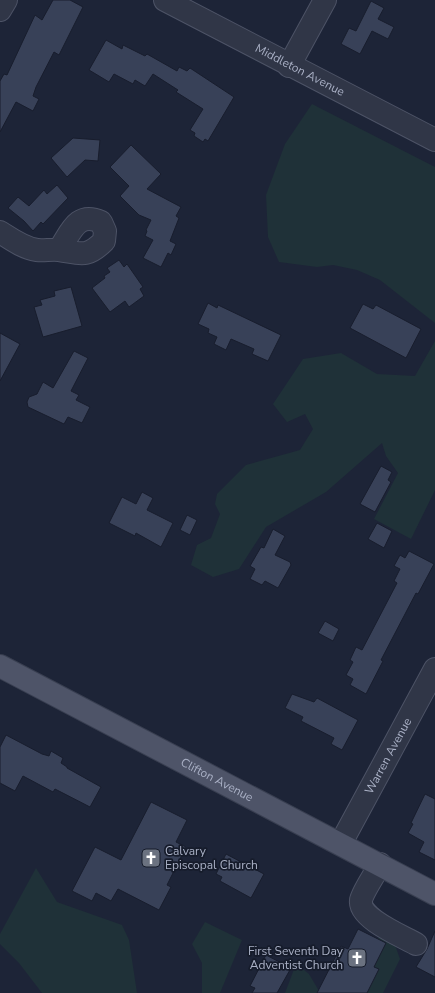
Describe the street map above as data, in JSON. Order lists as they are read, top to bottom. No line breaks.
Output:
{"streets":{"main road":["Clifton Avenue"],"street":["Middleton Avenue","Warren Avenue"]},"crossings":[["Warren Avenue","Clifton Avenue"]],"places":{"church":["Calvary Episcopal Church","First Seventh Day Adventist Church"]}}
